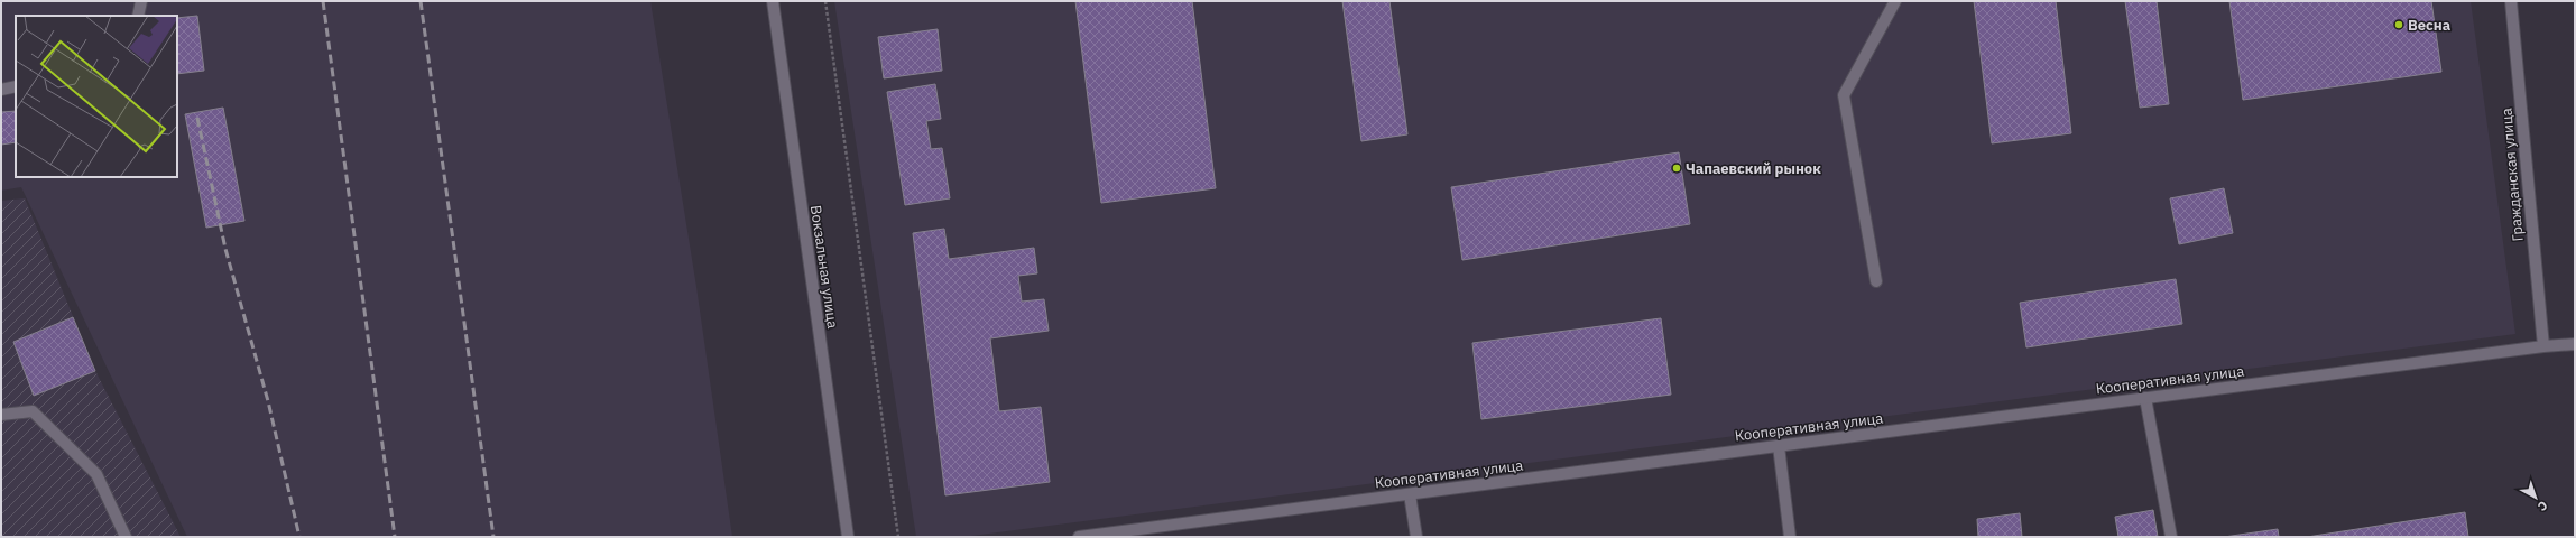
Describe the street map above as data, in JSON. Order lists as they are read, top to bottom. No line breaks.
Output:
{"streets":{"street":["Гражданская улица","Вокзальная улица","Кооперативная улица"]},"crossings":[["Гражданская улица","Кооперативная улица"]],"places":["Весна","Чапаевский рынок"],"north":"bottom right"}
